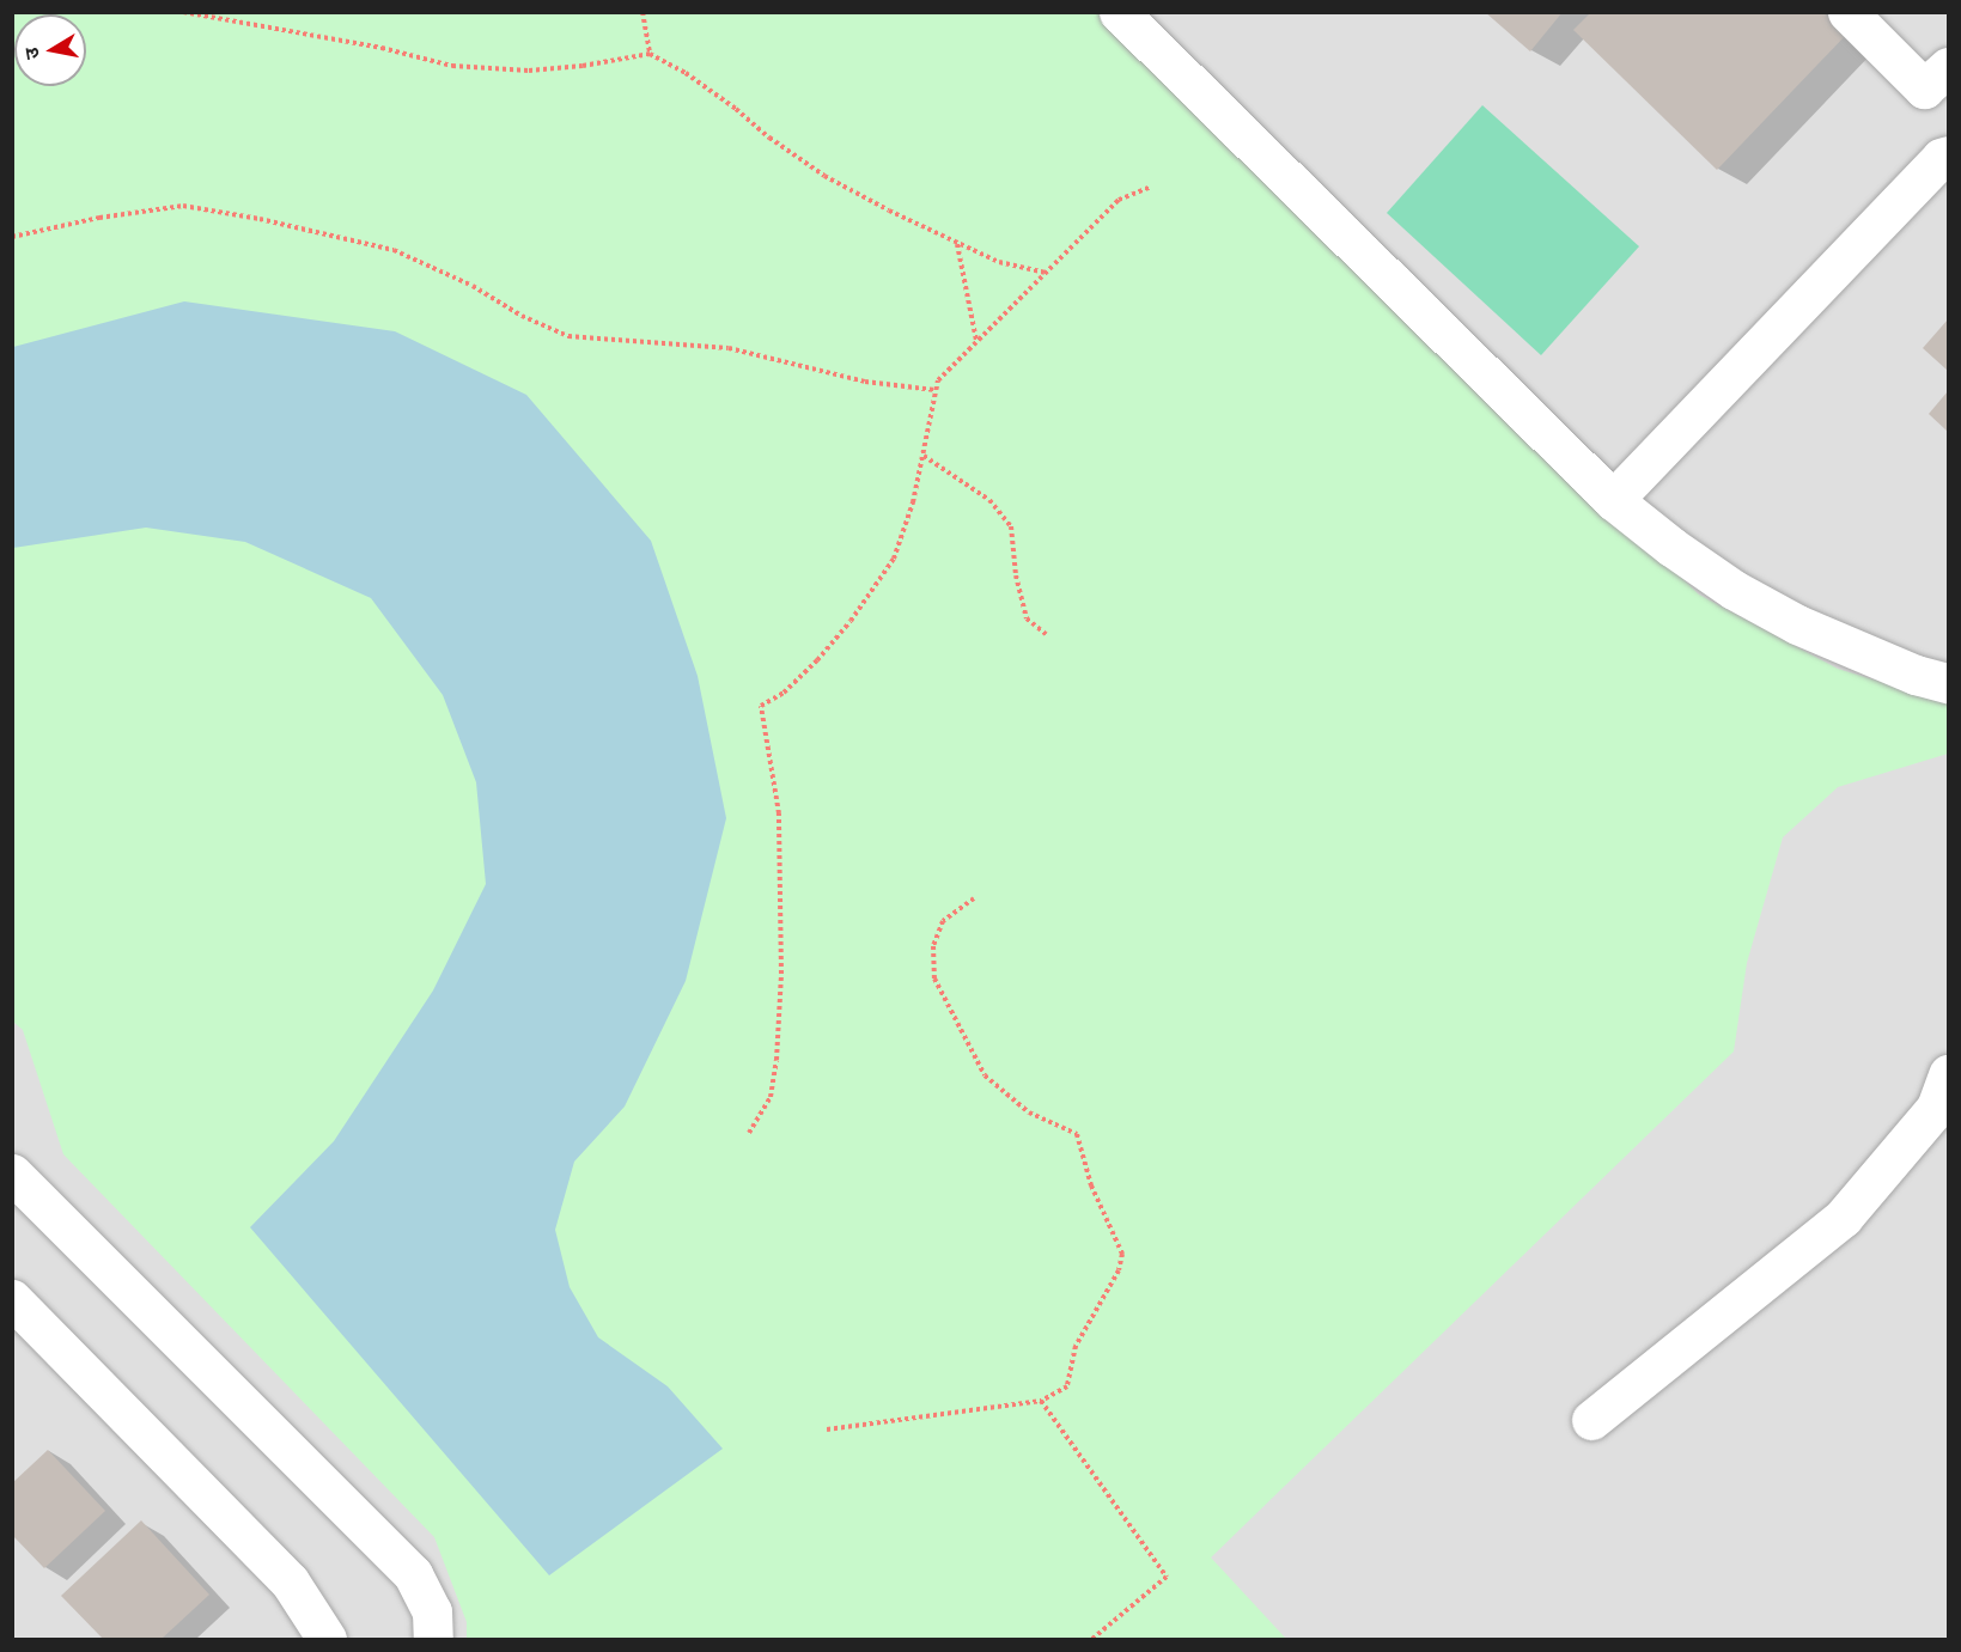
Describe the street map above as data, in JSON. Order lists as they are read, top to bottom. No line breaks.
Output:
{"north":"left"}
